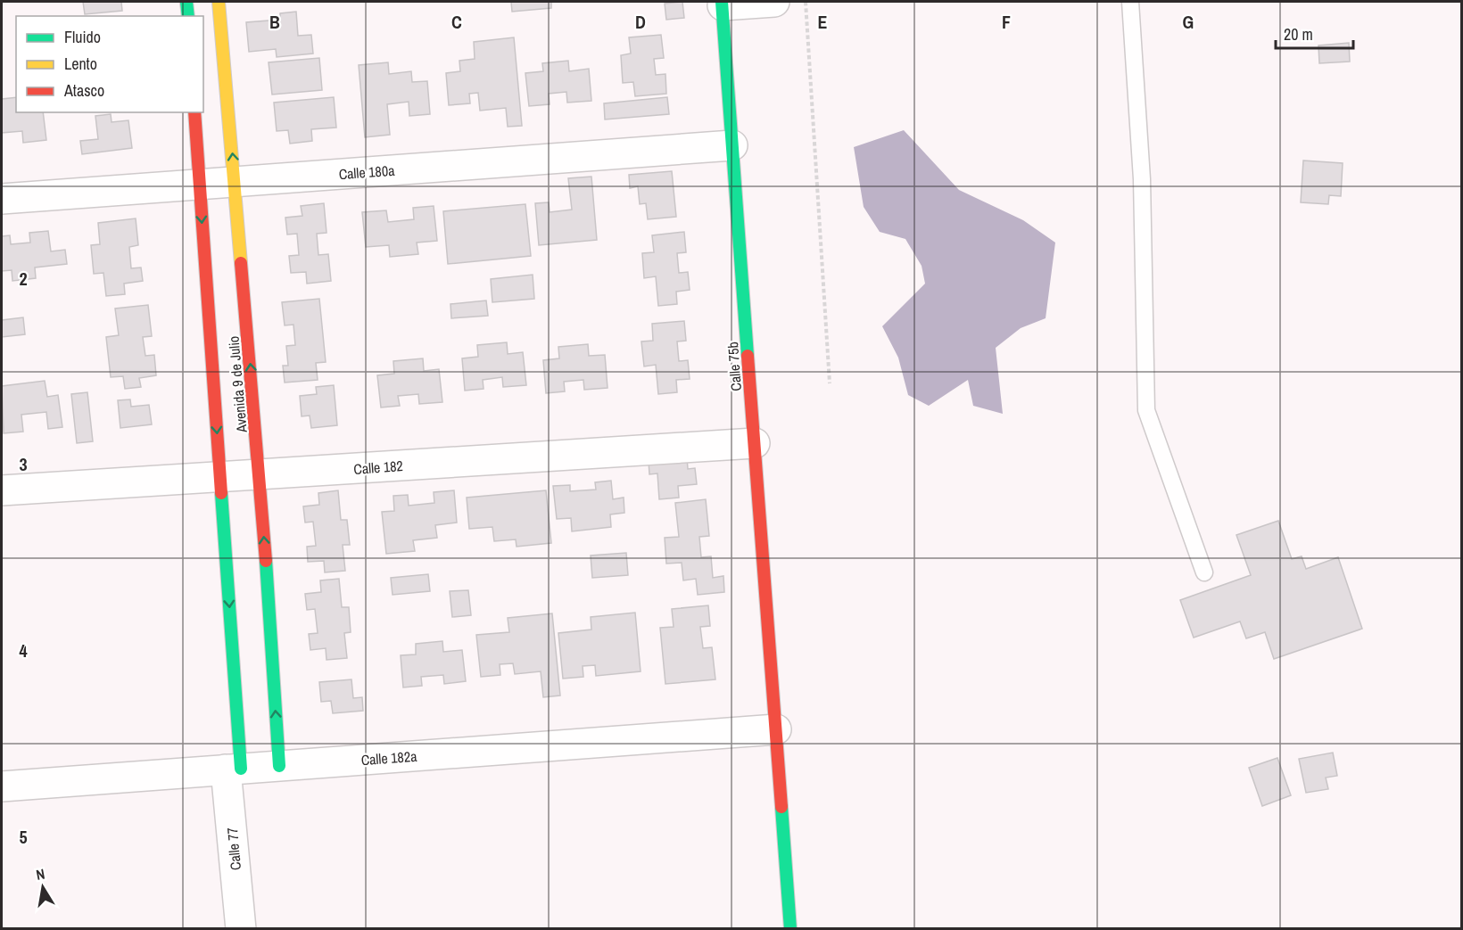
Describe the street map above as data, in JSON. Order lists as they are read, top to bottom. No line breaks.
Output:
{"streets":{"main road":["Calle 75b","Avenida 9 de Julio"],"street":["Calle 180a","Calle 182","Calle 182a","Calle 77"]},"crossings":[["Calle 180a","Calle 75b"],["Calle 180a","Avenida 9 de Julio"],["Calle 75b","Calle 182"],["Calle 75b","Calle 182a"],["Avenida 9 de Julio","Calle 182"],["Avenida 9 de Julio","Calle 182a"],["Avenida 9 de Julio","Calle 77"],["Calle 182a","Calle 77"]],"legend":["Fluido","Lento","Atasco"],"scale_bar":"20 m","north":"top","grid":{"columns":["B","C","D","E","F","G"],"rows":["2","3","4","5"]}}
